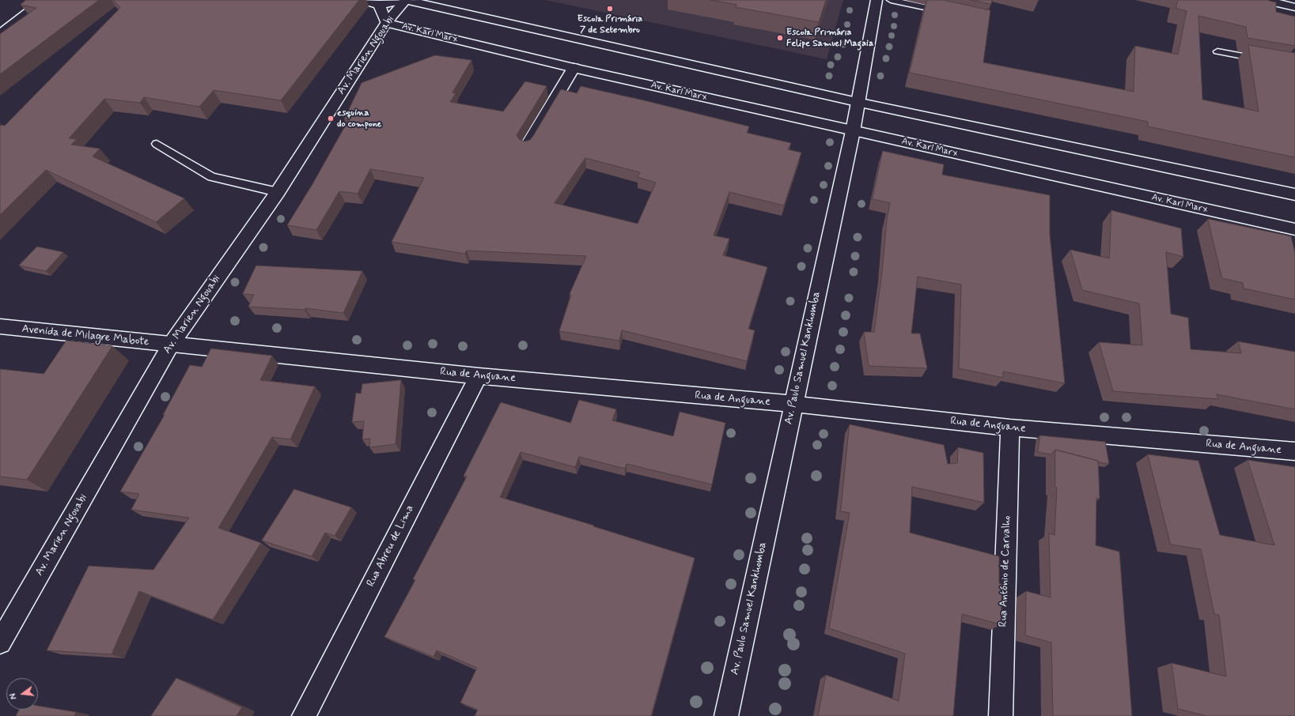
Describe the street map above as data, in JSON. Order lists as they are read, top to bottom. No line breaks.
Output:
{"streets":{"street":["Av. Karl Marx","Av. Marien Ngouabi","Avenida de Milagre Mabote","Av. Paulo Samuel Kankhomba","Rua de Anguane","Rua Abreu de Lima","Rua António de Carvalho"]},"crossings":[["Av. Karl Marx","Av. Marien Ngouabi"],["Av. Karl Marx","Av. Paulo Samuel Kankhomba"],["Av. Marien Ngouabi","Avenida de Milagre Mabote"],["Av. Marien Ngouabi","Rua de Anguane"],["Avenida de Milagre Mabote","Rua de Anguane"],["Av. Paulo Samuel Kankhomba","Rua de Anguane"],["Rua de Anguane","Rua Abreu de Lima"],["Rua de Anguane","Rua António de Carvalho"]],"places":["Escola Primária 7 de Setembro","Escola Primária Felipe Samuel Magaia","esquina do compone"],"north":"left"}
